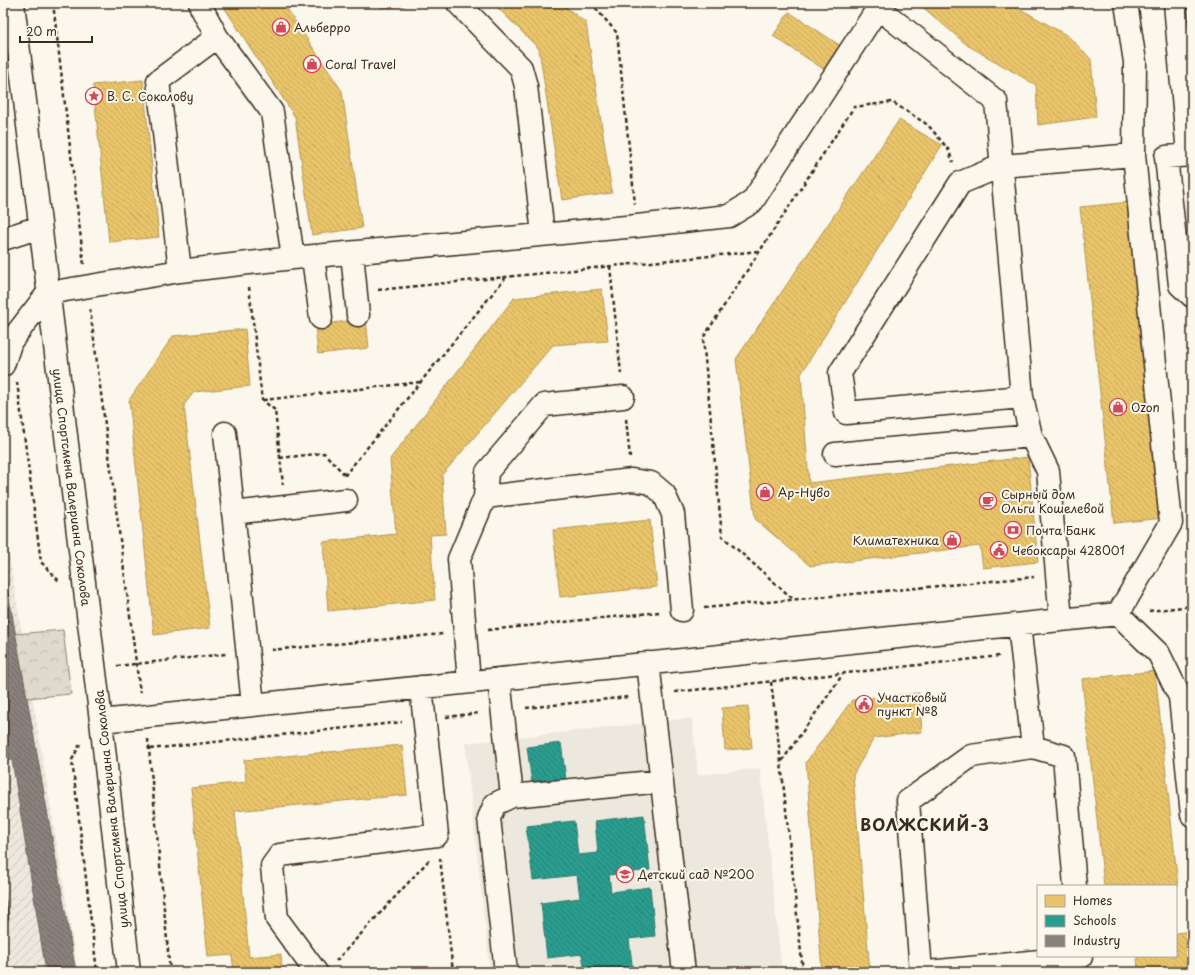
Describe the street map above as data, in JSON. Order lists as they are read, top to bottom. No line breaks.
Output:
{"streets":{"street":["улица Спортсмена Валериана Соколова"]},"districts":["ВОЛЖСКИЙ-3"],"places":{"shop":["Альберро","Coral Travel","Ozon","Ар-Нуво","Климатехника"],"place":["В. С. Соколову"],"cafe":["Сырный дом Ольги Кошелевой"],"bank":["Почта Банк"],"public building":["Чебоксары 428001","Участковый пункт №8"],"school or university":["Детский сад №200"]},"legend":["Homes","Schools","Industry"],"scale_bar":"20 m"}
